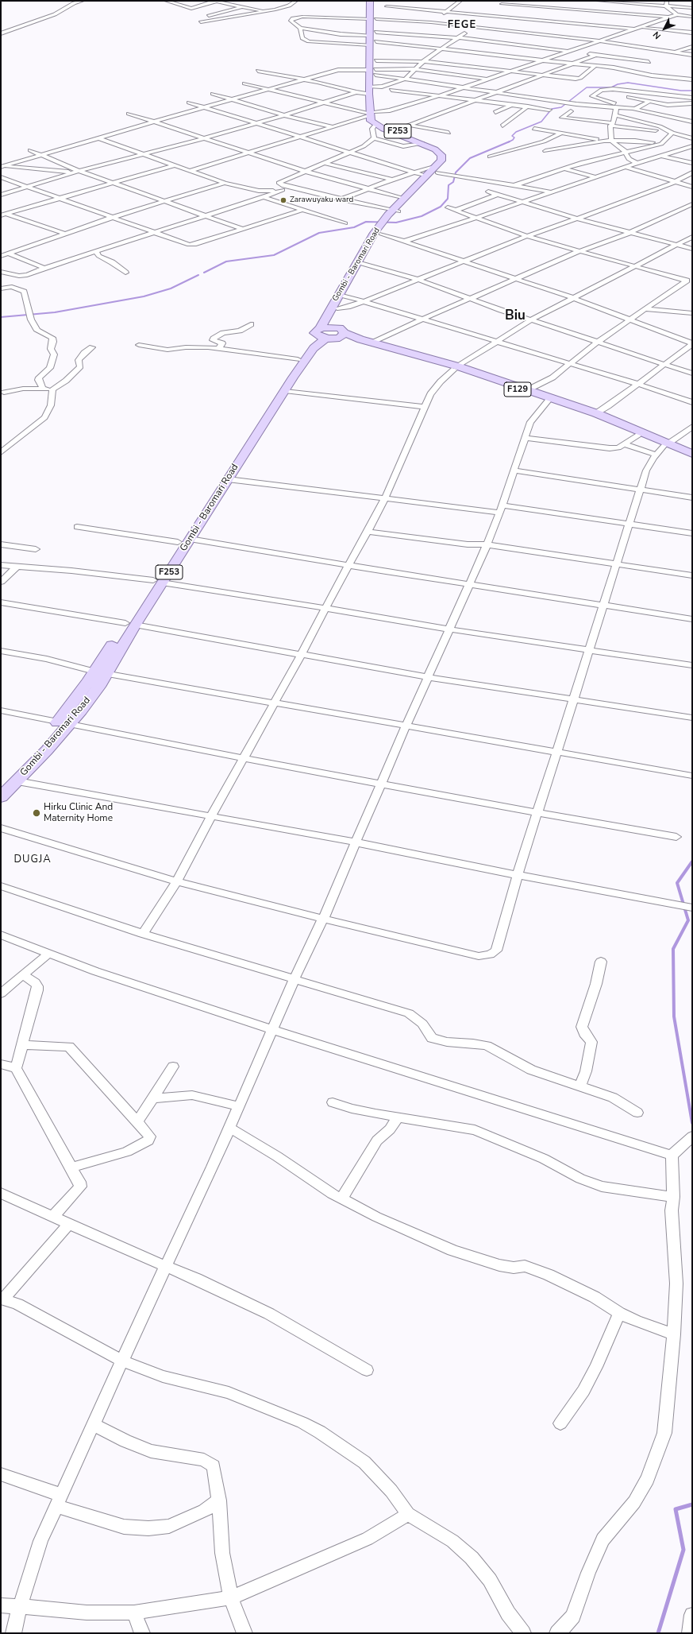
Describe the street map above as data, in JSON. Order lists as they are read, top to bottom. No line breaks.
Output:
{"streets":{"main road":["F253","Gombi - Baromari Road","F129"]},"crossings":[["F253","Gombi - Baromari Road"],["Gombi - Baromari Road","F129"]],"districts":["FEGE","Biu","DUGJA"],"places":["Zarawuyaku ward","Hirku Clinic And Maternity Home"],"north":"bottom left"}
